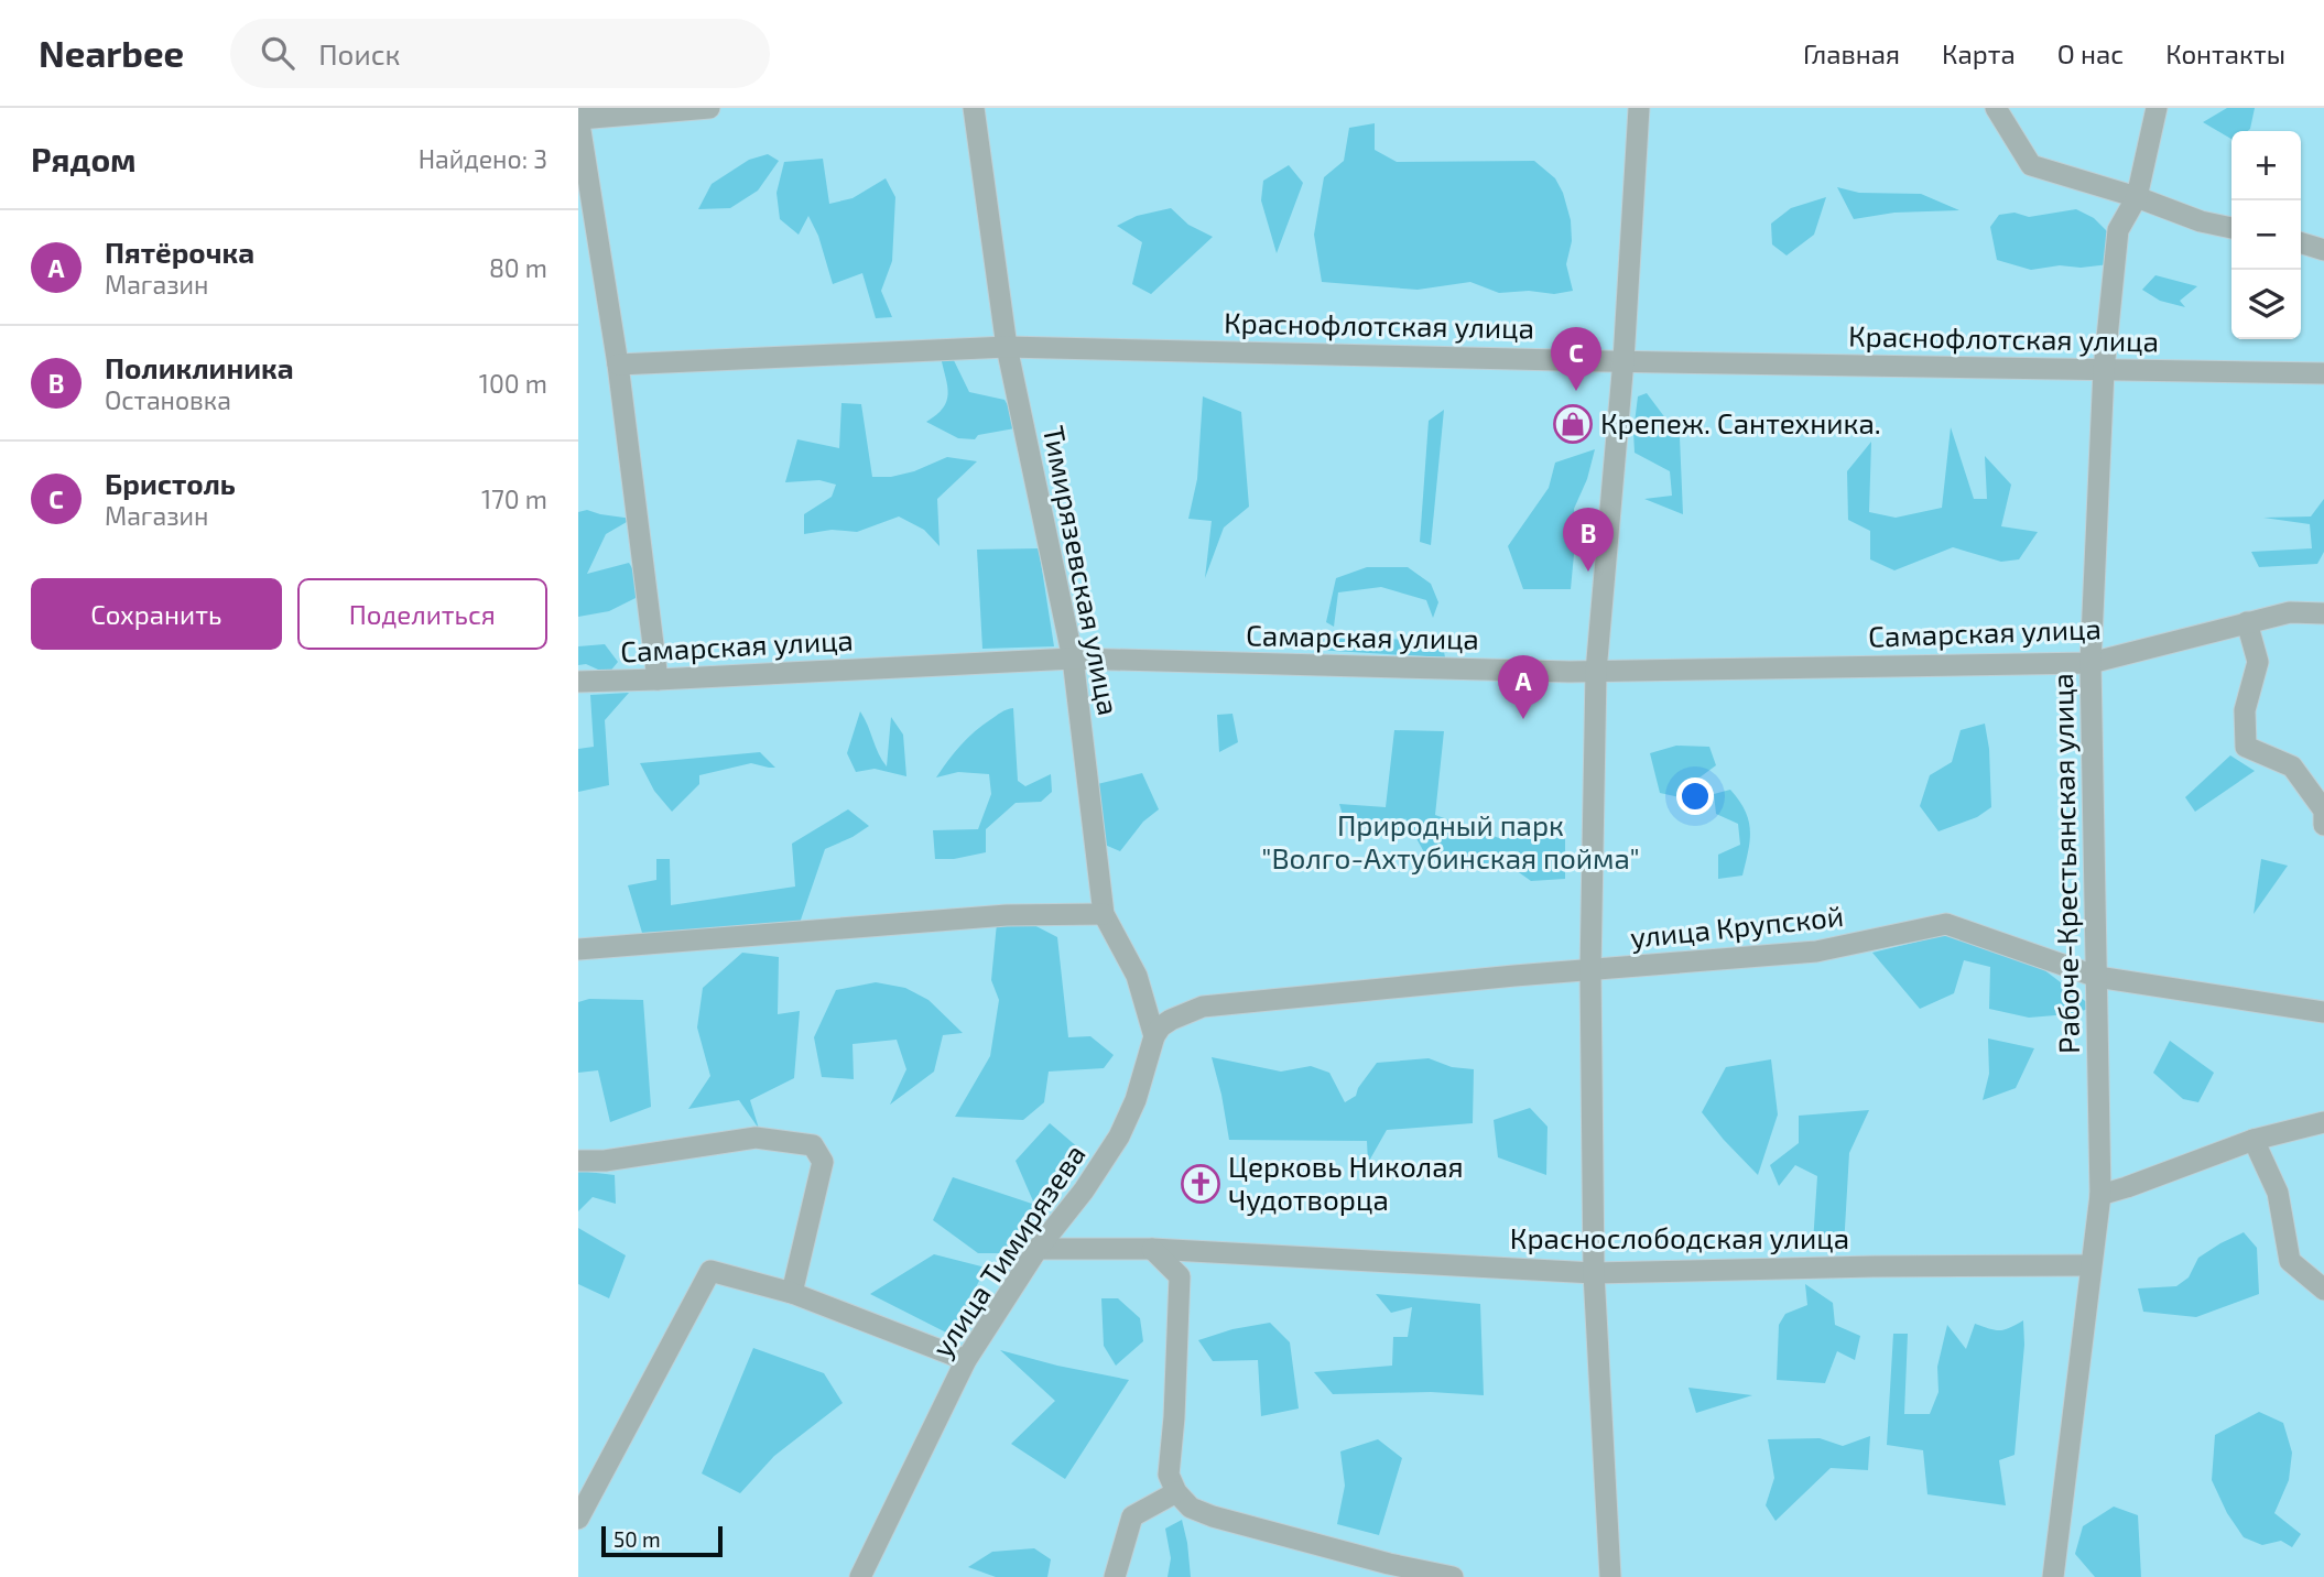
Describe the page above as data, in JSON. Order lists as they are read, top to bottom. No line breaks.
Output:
{"streets":{"street":["Краснофлотская улица","Тимирязевская улица","Самарская улица","Рабоче-Крестьянская улица","улица Крупской","Краснослободская улица","улица Тимирязева"]},"crossings":[["Краснофлотская улица","Тимирязевская улица"],["Краснофлотская улица","Рабоче-Крестьянская улица"],["Тимирязевская улица","Самарская улица"],["Тимирязевская улица","улица Крупской"],["Тимирязевская улица","улица Тимирязева"],["Самарская улица","Рабоче-Крестьянская улица"],["Рабоче-Крестьянская улица","улица Крупской"],["Рабоче-Крестьянская улица","Краснослободская улица"],["улица Крупской","улица Тимирязева"],["Краснослободская улица","улица Тимирязева"]],"parks":["Природный парк \"Волго-Ахтубинская пойма\""],"places":{"shop":["Крепеж. Сантехника."],"church":["Церковь Николая Чудотворца"]},"scale_bar":"50 m","page":{"header":"Nearbee","search":"Поиск","nav":["Главная","Карта","О нас","Контакты"],"heading":["Рядом","Найдено: 3"],"map_buttons":["+","−"],"list":[{"mark":"A","name":"Пятёрочка","note":"Магазин","value":"80 m"},{"mark":"B","name":"Поликлиника","note":"Остановка","value":"100 m"},{"mark":"C","name":"Бристоль","note":"Магазин","value":"170 m"}],"pins":["C","B","A"],"buttons":["Сохранить","Поделиться"],"scale":"50 m"}}
